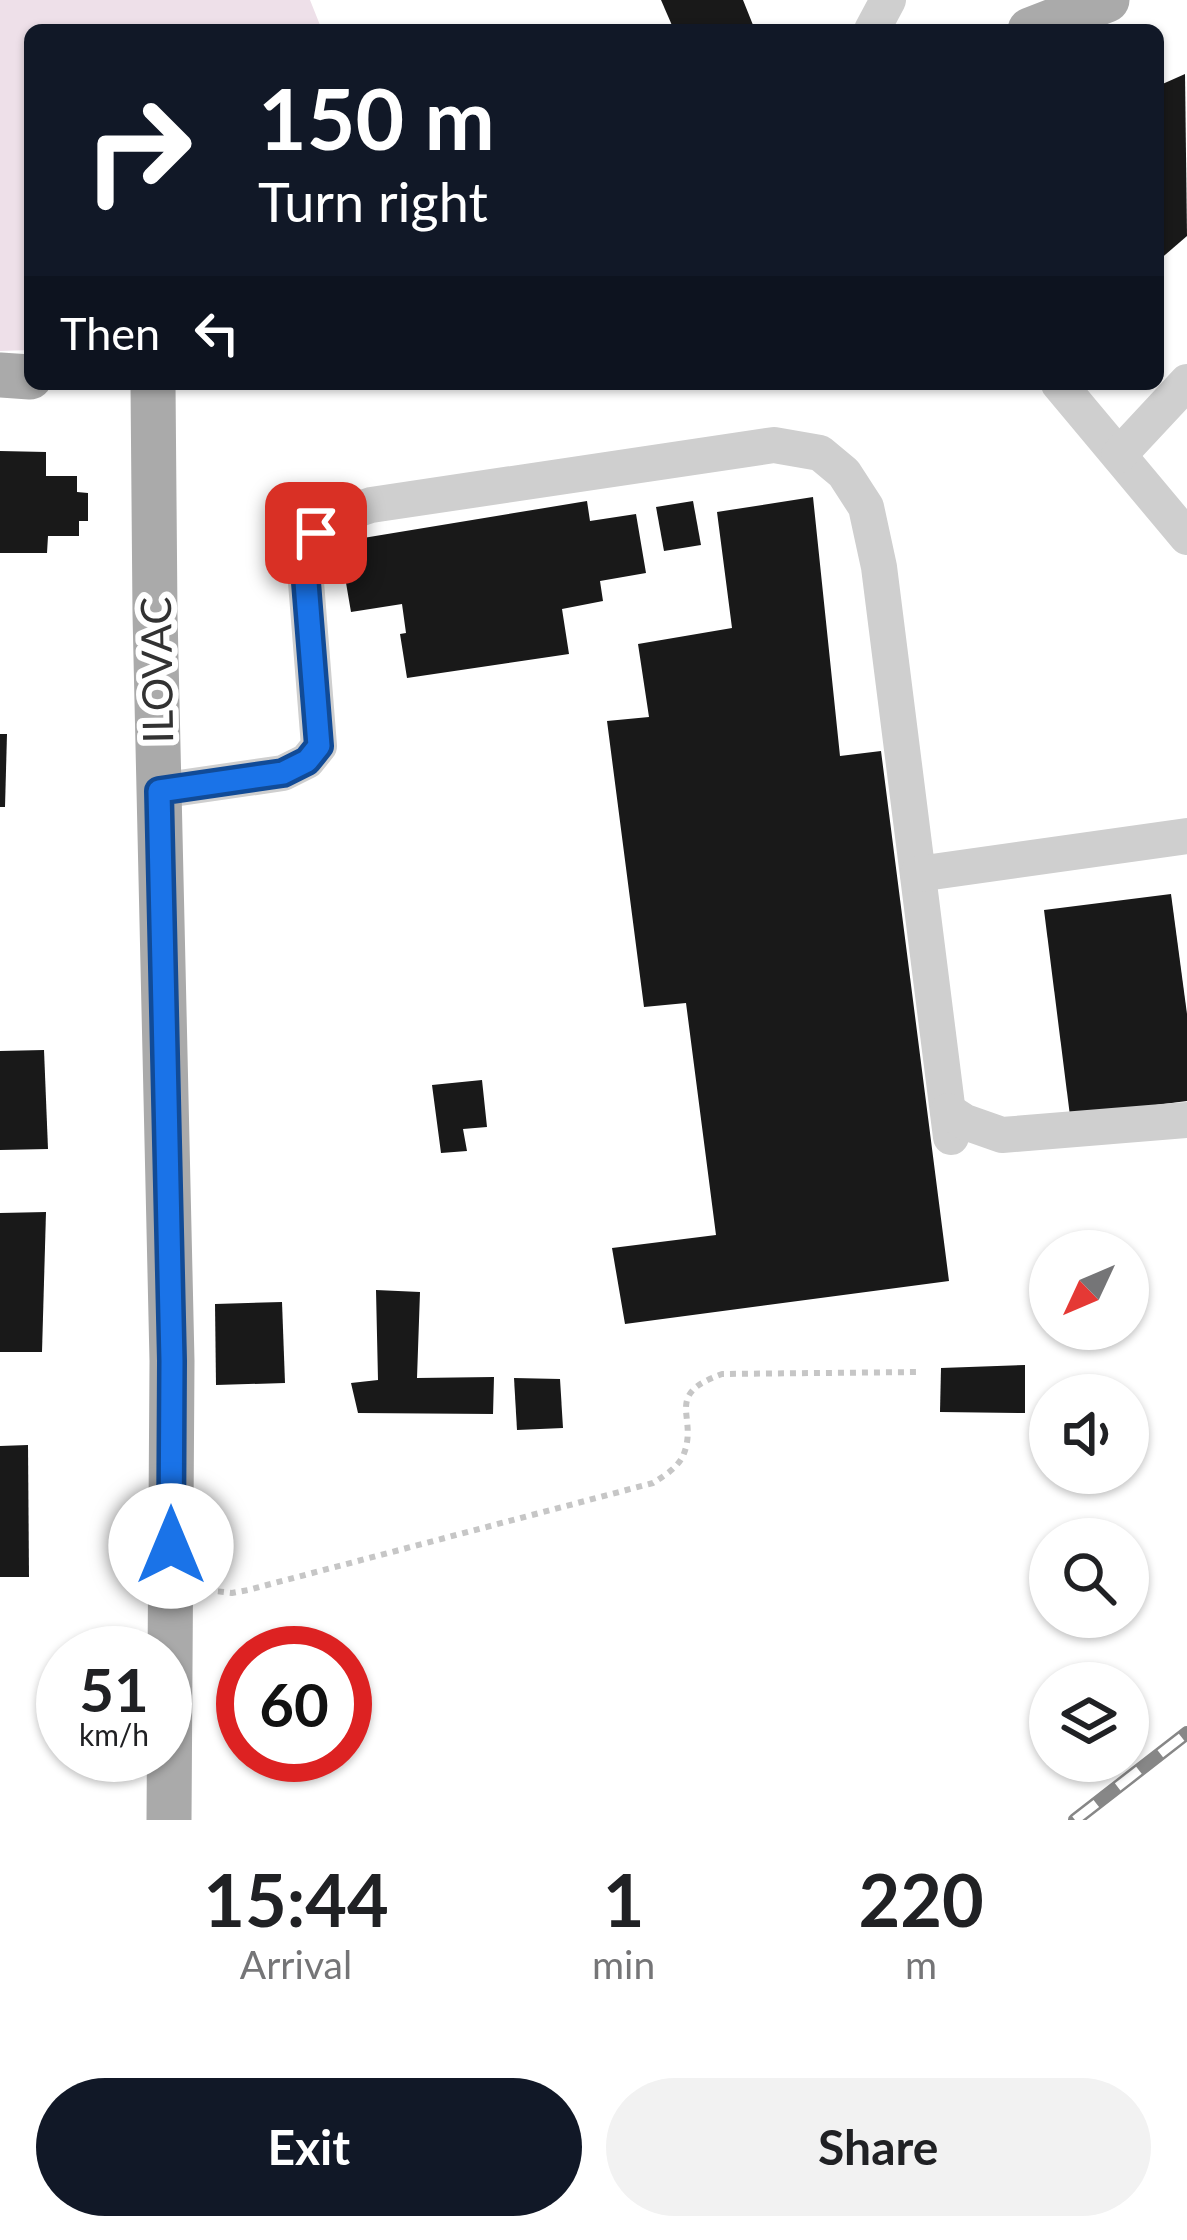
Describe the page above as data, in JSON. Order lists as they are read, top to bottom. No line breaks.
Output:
{"streets":{"main road":["ILOVAC"]},"north":"bottom left","page":{"turn":["150 m","Turn right"],"then":"Then","speed":"51 km/h","limit":"60","eta":["15:44","Arrival","1","min","220","m"],"buttons":["Exit","Share"]}}
